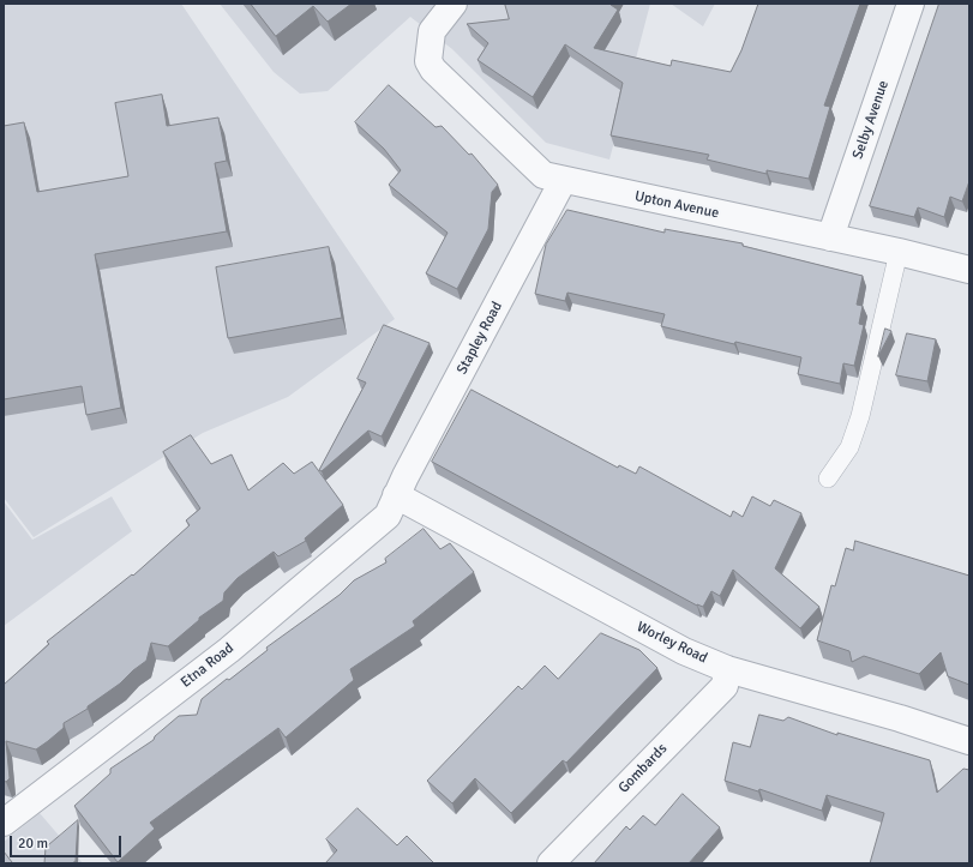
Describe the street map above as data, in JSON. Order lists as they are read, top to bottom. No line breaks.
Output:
{"streets":{"street":["Selby Avenue","Upton Avenue","Stapley Road","Worley Road","Etna Road","Gombards"]},"crossings":[["Selby Avenue","Upton Avenue"],["Upton Avenue","Stapley Road"],["Stapley Road","Worley Road"],["Stapley Road","Etna Road"],["Worley Road","Etna Road"],["Worley Road","Gombards"]],"scale_bar":"20 m"}
